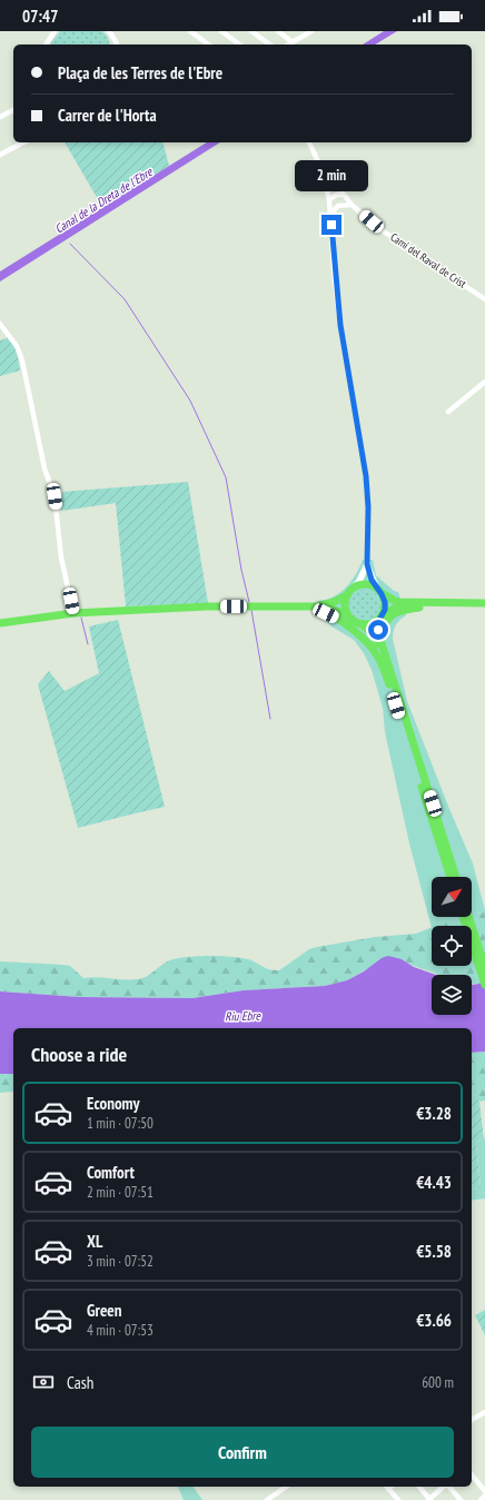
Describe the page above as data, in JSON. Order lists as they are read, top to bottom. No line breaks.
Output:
{"streets":{"street":["Camí del Raval de Crist"]},"water":["Canal de la Dreta de l'Ebre","Riu Ebre"],"north":"top right","page":{"status":"07:47","banner":["Plaça de les Terres de l'Ebre","Carrer de l'Horta"],"bubble":"2 min","heading":"Choose a ride","list":[{"name":"Economy","note":"1 min · 07:50","value":"€3.28"},{"name":"Comfort","note":"2 min · 07:51","value":"€4.43"},{"name":"XL","note":"3 min · 07:52","value":"€5.58"},{"name":"Green","note":"4 min · 07:53","value":"€3.66"}],"pay":["Cash","600 m"],"buttons":"Confirm"}}
